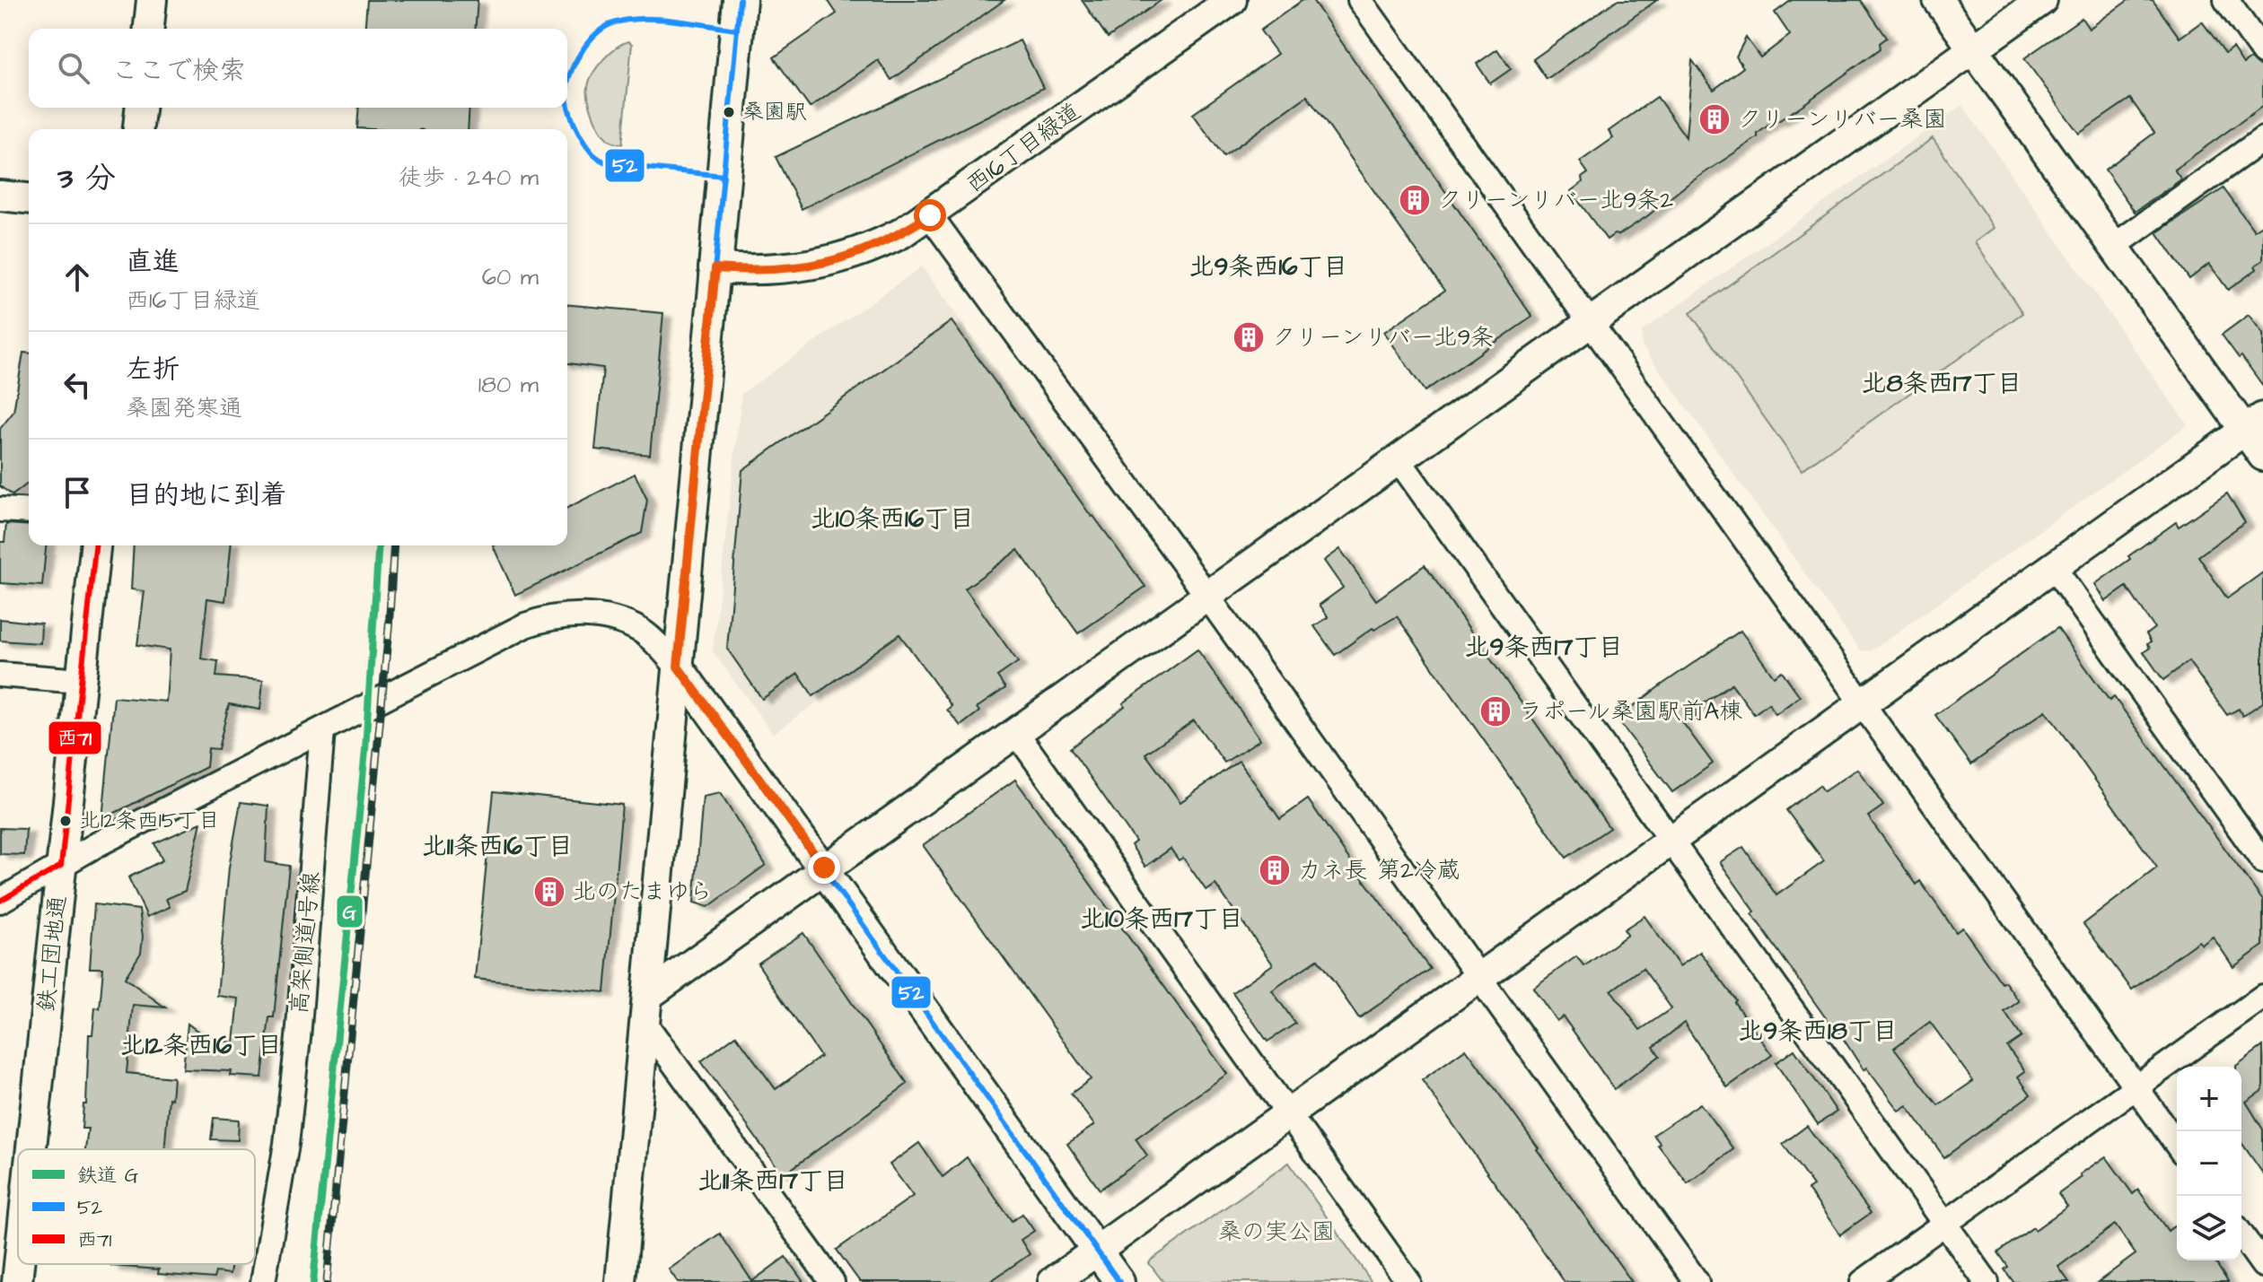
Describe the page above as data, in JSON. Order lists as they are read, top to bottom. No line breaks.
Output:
{"streets":{"street":["西16丁目緑道","高架側道1号線","鉄工団地通"]},"districts":["北9条西16丁目","北8条西17丁目","北10条西16丁目","北9条西17丁目","北11条西16丁目","北10条西17丁目","北9条西18丁目","北12条西16丁目","北11条西17丁目"],"parks":["桑の実公園"],"places":{"other":["桑園駅","北12条西15丁目"],"building":["クリーンリバー桑園","クリーンリバー北9条2","クリーンリバー北9条","ラポール桑園駅前A棟","カネ長 第2冷蔵","北のたまゆら"]},"lines":["transit line 52","rail line G","transit line 西71"],"legend":["鉄道 G","52","西71"],"page":{"search":"ここで検索","heading":["3 分","徒歩 · 240 m"],"list":[["直進","西16丁目緑道","60 m"],["左折","桑園発寒通","180 m"],"目的地に到着"],"map_buttons":["+","−"]}}
